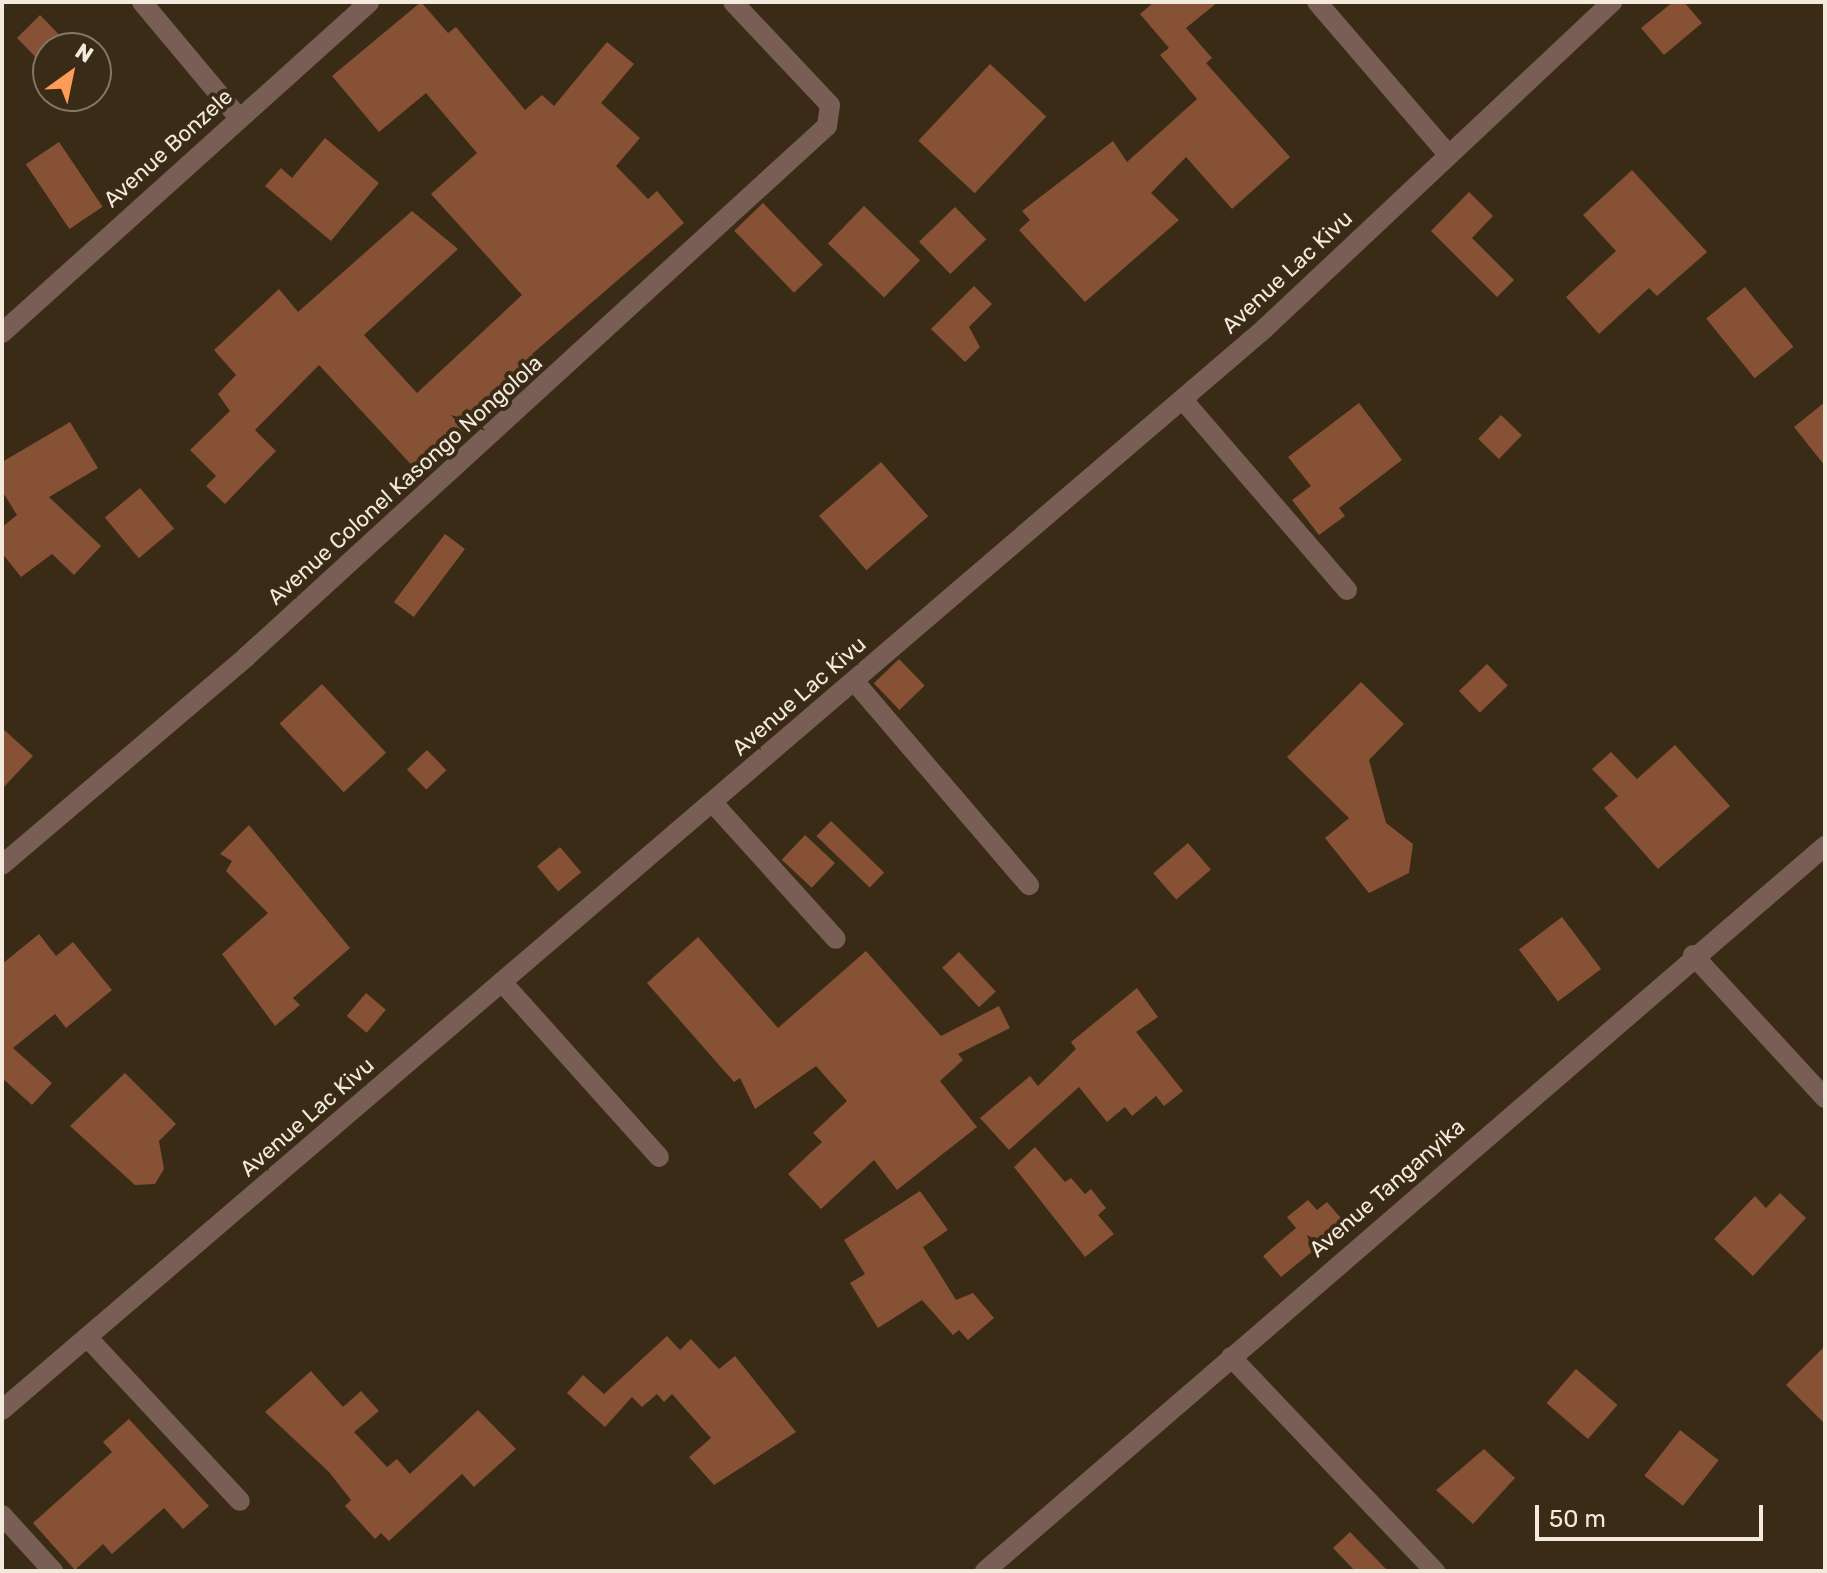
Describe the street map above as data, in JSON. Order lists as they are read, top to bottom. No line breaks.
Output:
{"streets":{"street":["Avenue Bonzele","Avenue Lac Kivu","Avenue Colonel Kasongo Nongolola","Avenue Tanganyika"]},"scale_bar":"50 m","north":"top right"}
